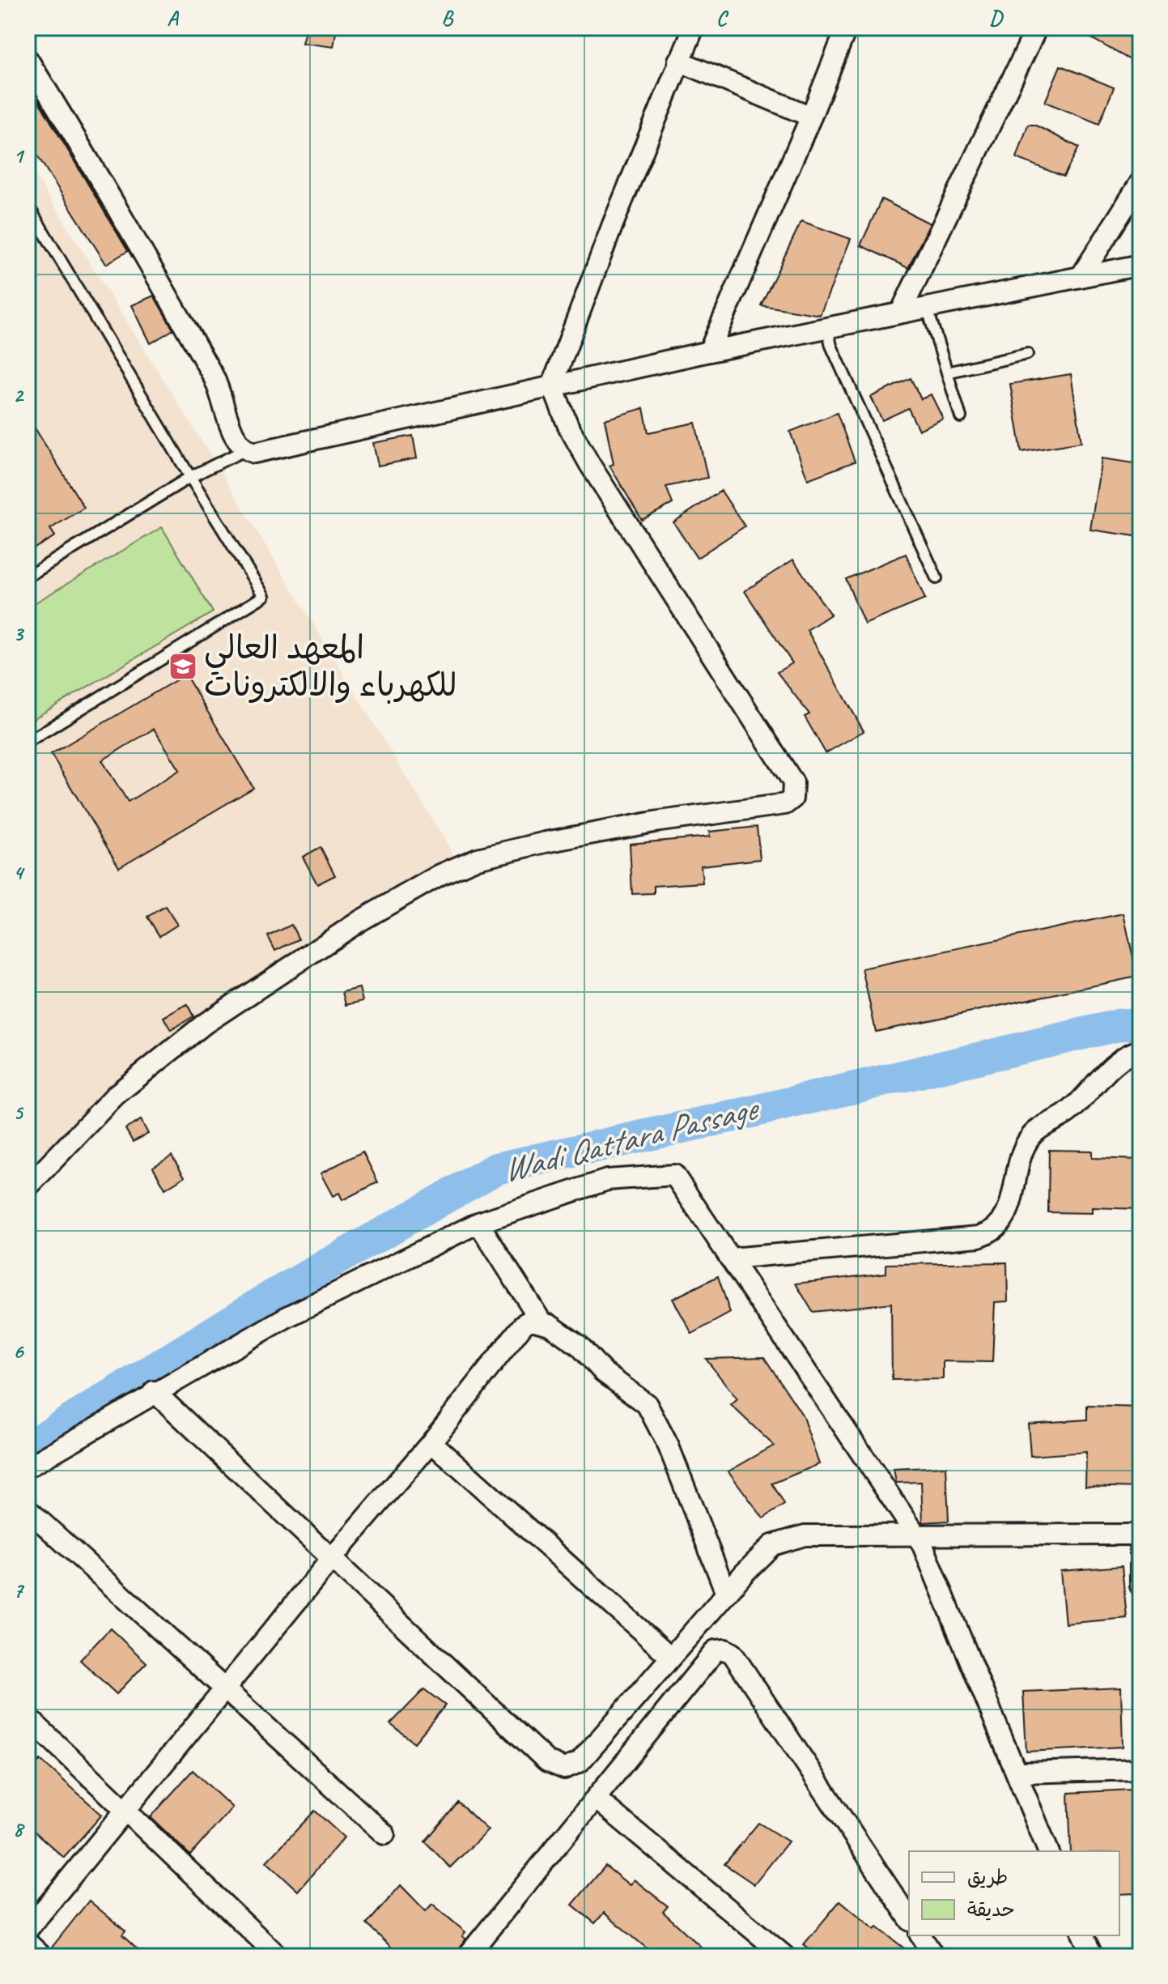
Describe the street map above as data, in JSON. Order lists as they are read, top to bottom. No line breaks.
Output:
{"water":["Wadi Qattara Passage"],"places":{"school or university":["المعهد العالي للكهرباء والالكترونات"]},"legend":["طريق","حديقة"],"grid":{"columns":["A","B","C","D"],"rows":["1","2","3","4","5","6","7","8"]}}
